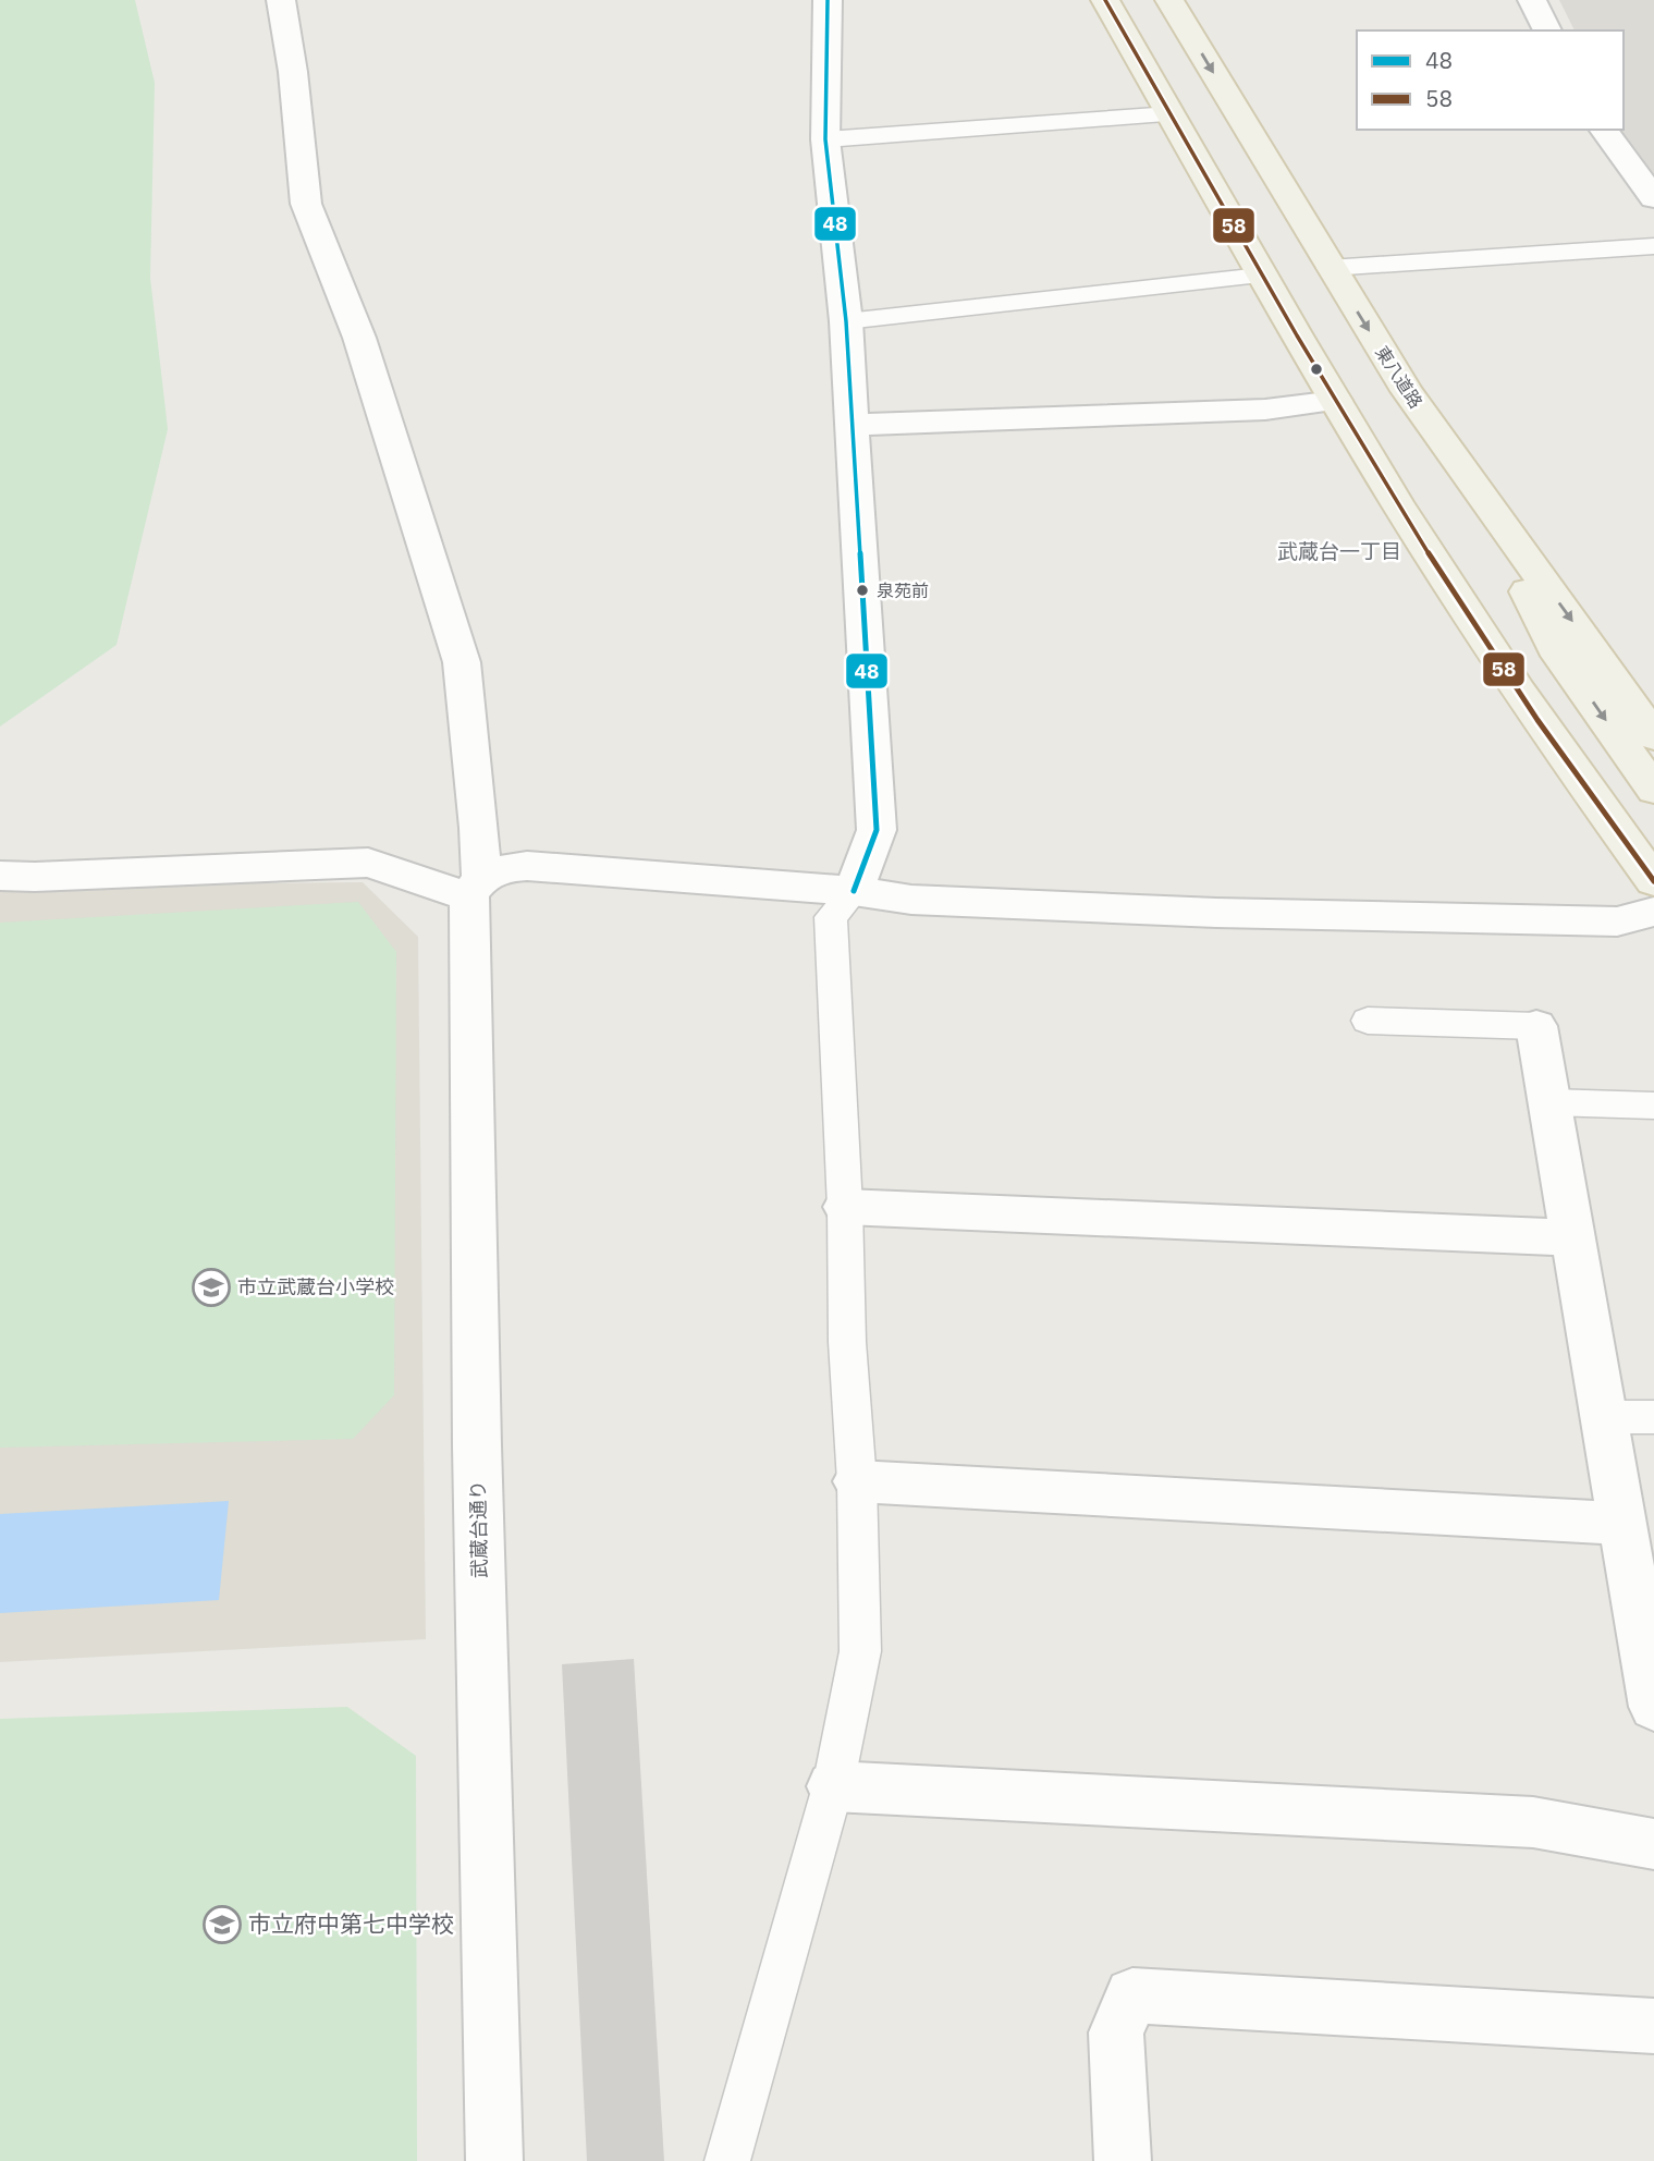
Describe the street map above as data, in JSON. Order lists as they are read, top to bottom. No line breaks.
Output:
{"streets":{"main road":["東八道路"],"street":["武蔵台通り"]},"districts":["武蔵台一丁目"],"places":{"other":["泉苑前"],"school or university":["市立武蔵台小学校","市立府中第七中学校"]},"lines":["transit line 48","transit line 58"],"legend":["48","58"]}
